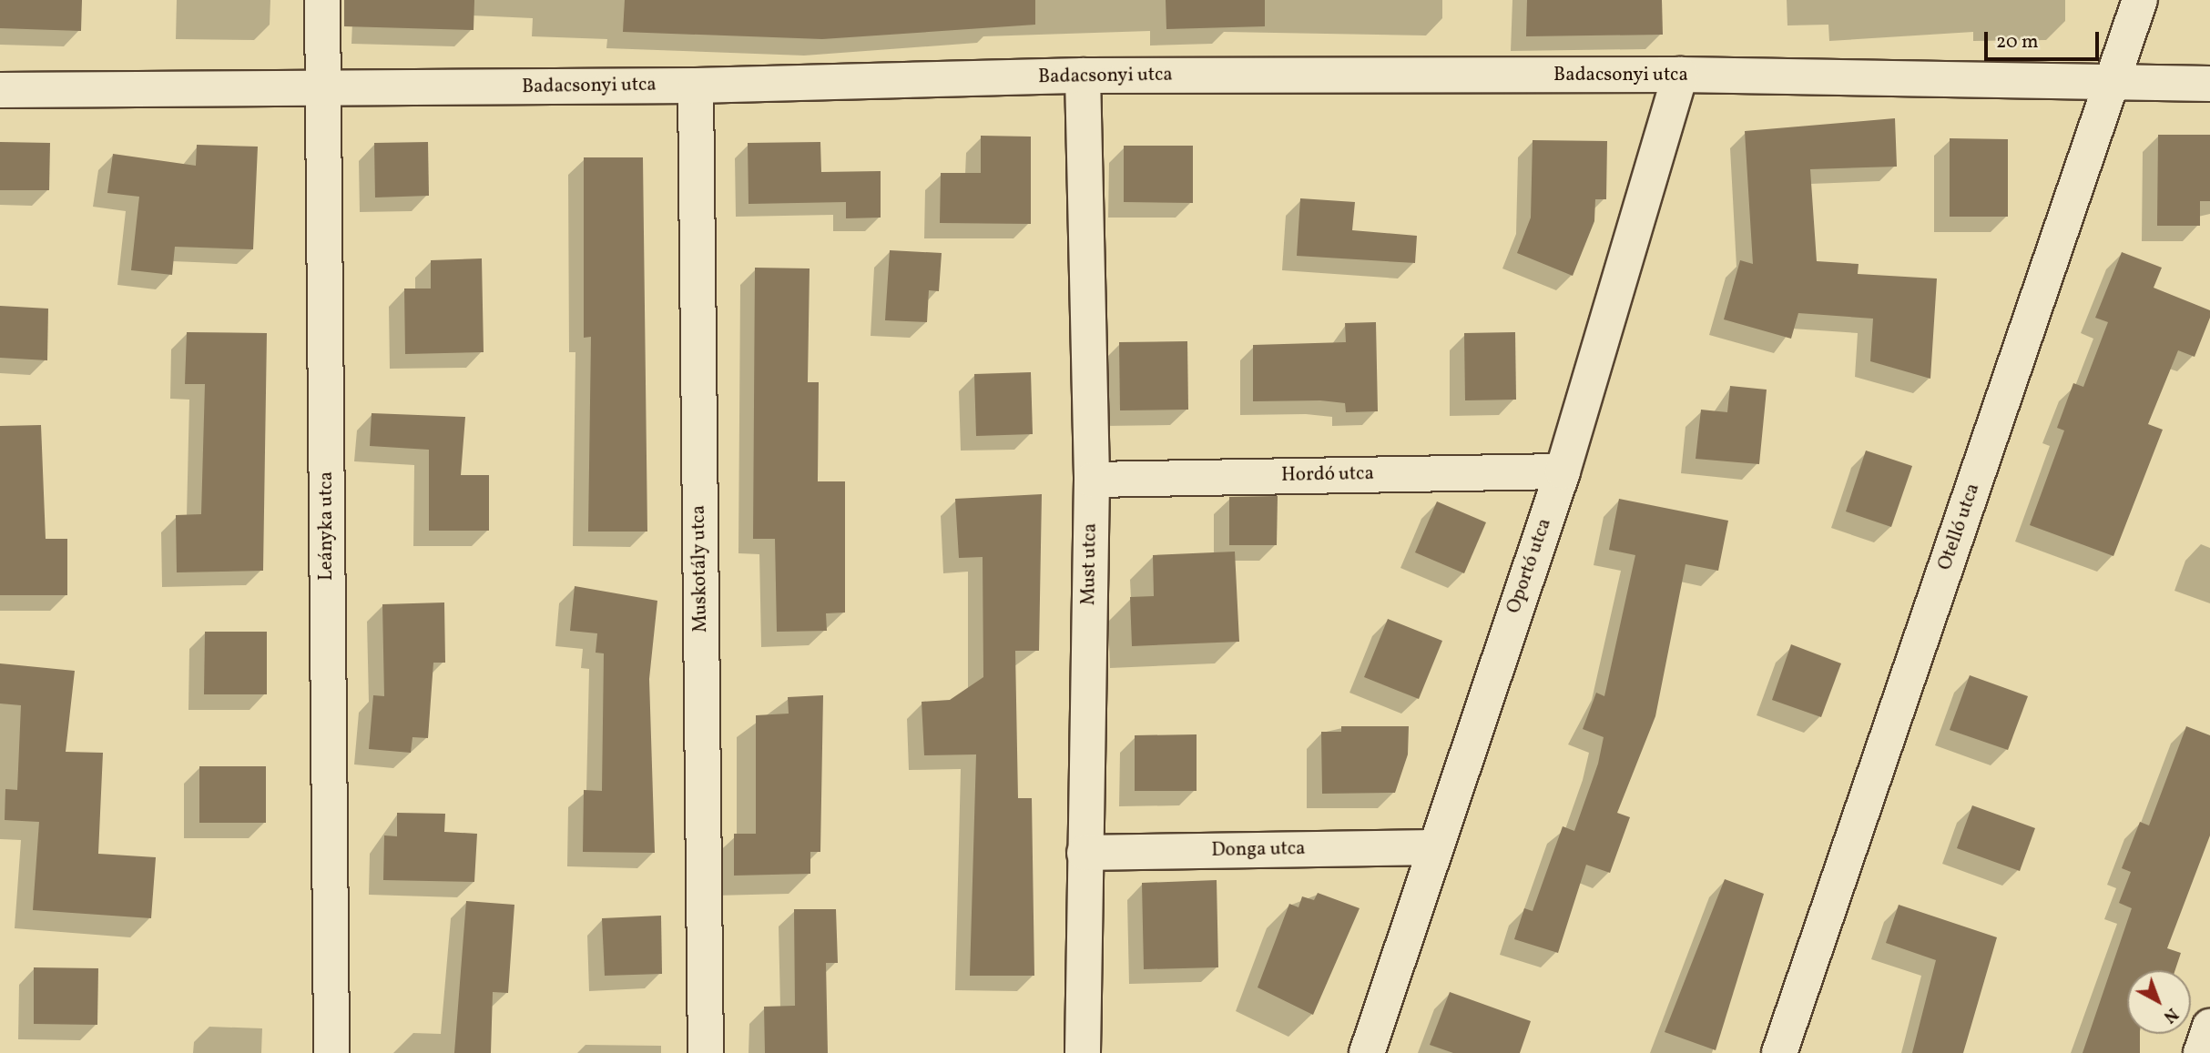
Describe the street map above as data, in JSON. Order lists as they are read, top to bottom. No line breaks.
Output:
{"streets":{"street":["Badacsonyi utca","Hordó utca","Leányka utca","Otelló utca","Must utca","Oportó utca","Muskotály utca","Donga utca"]},"crossings":[["Badacsonyi utca","Leányka utca"],["Badacsonyi utca","Otelló utca"],["Badacsonyi utca","Must utca"],["Badacsonyi utca","Oportó utca"],["Badacsonyi utca","Muskotály utca"],["Hordó utca","Must utca"],["Hordó utca","Oportó utca"],["Must utca","Donga utca"],["Oportó utca","Donga utca"]],"scale_bar":"20 m","north":"bottom right"}
